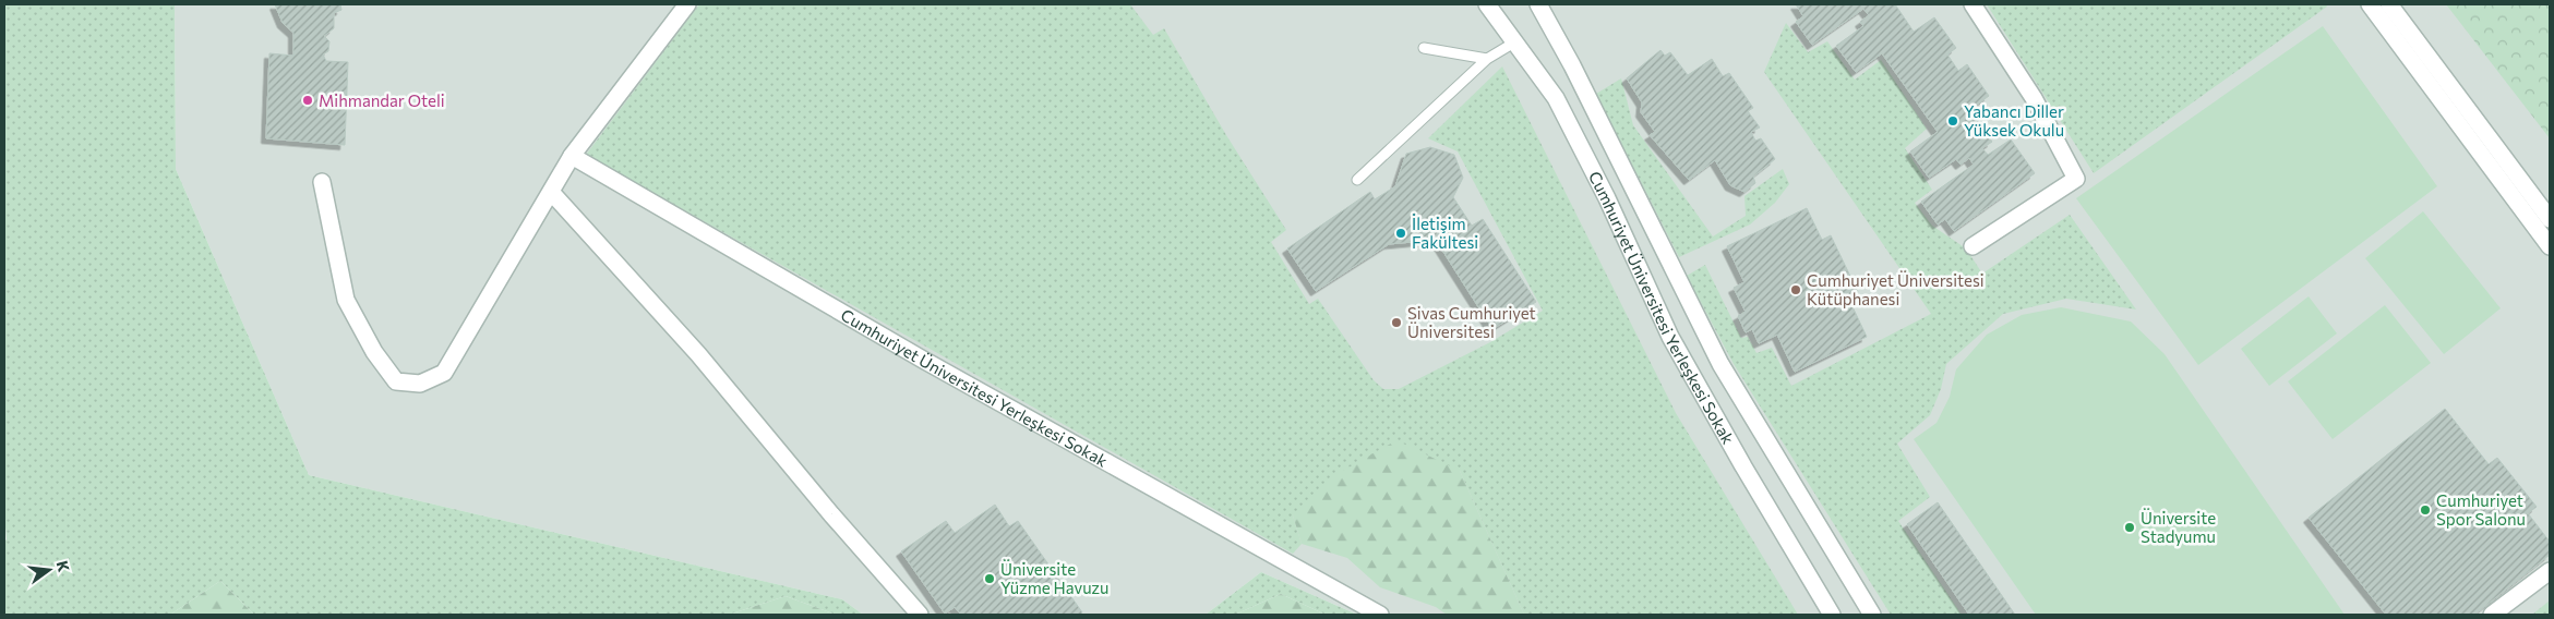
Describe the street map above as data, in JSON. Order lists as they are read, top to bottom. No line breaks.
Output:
{"streets":{"street":["Cumhuriyet Üniversitesi Yerleşkesi Sokak"]},"places":["Mihmandar Oteli","Yabancı Diller Yüksek Okulu","İletişim Fakültesi","Cumhuriyet Üniversitesi Kütüphanesi","Sivas Cumhuriyet Üniversitesi","Cumhuriyet Spor Salonu","Üniversite Stadyumu","Üniversite Yüzme Havuzu"],"north":"right"}
